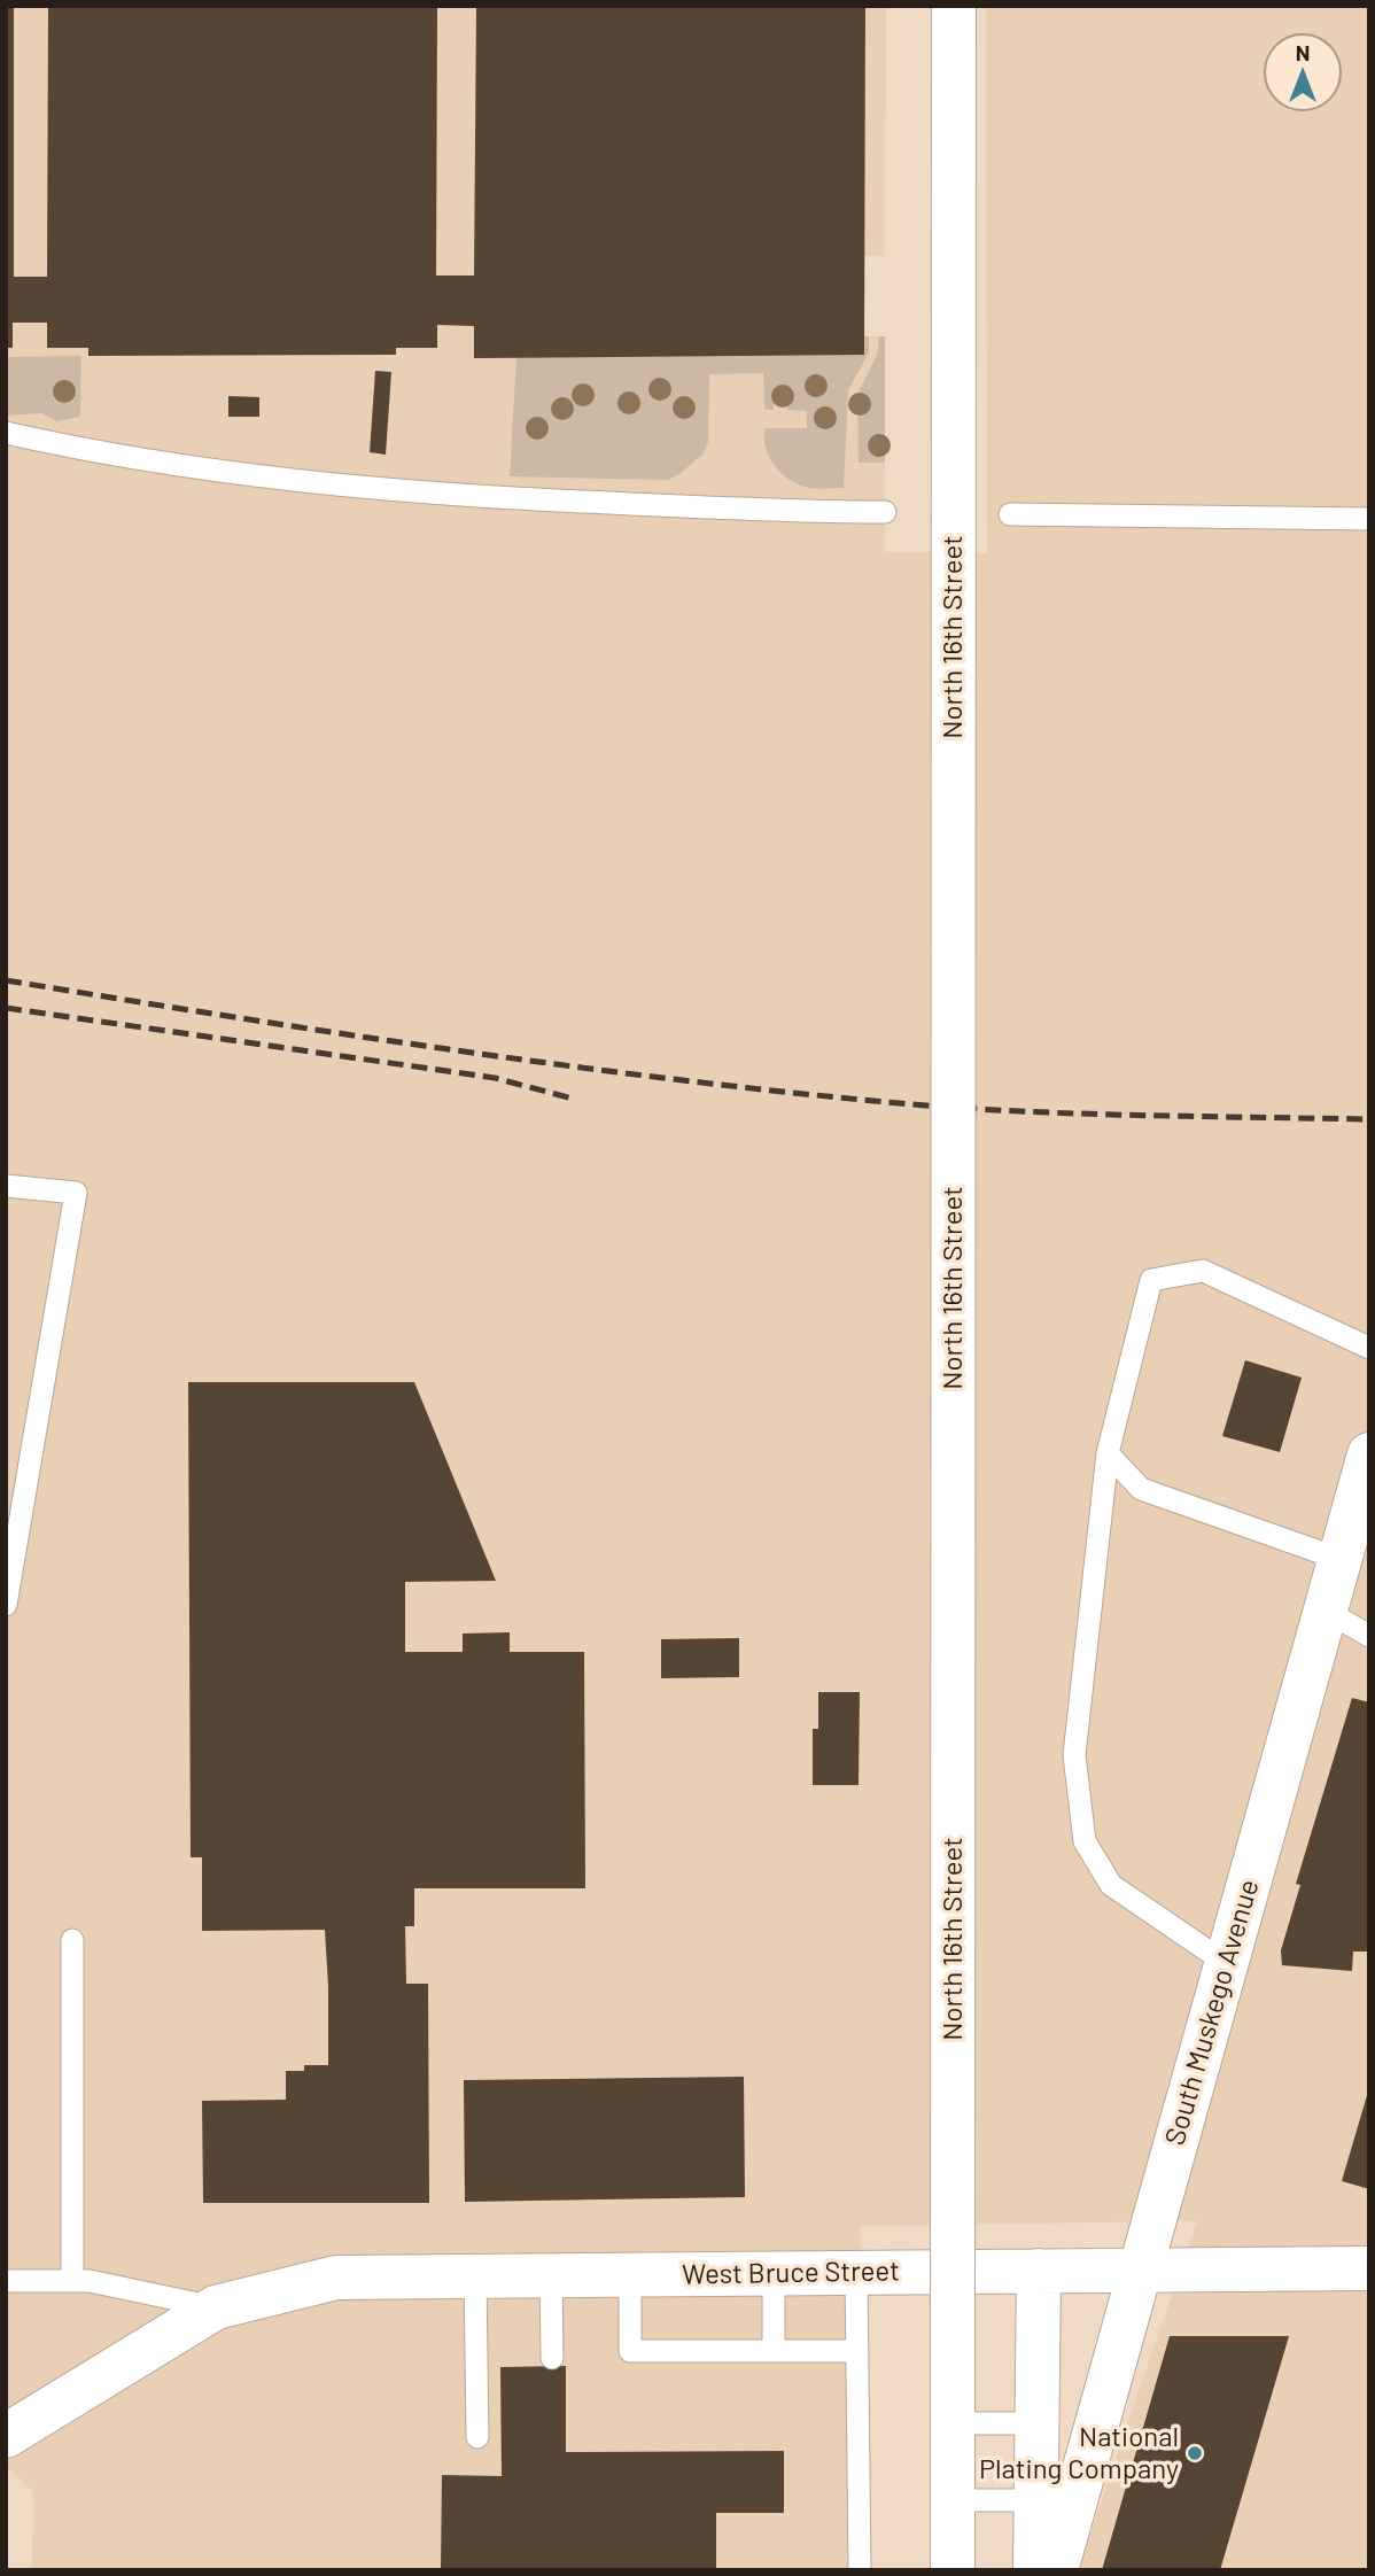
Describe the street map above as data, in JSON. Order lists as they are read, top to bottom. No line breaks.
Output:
{"streets":{"street":["North 16th Street","South Muskego Avenue","West Bruce Street"]},"crossings":[["South Muskego Avenue","West Bruce Street"]],"places":["National Plating Company"],"north":"top"}
